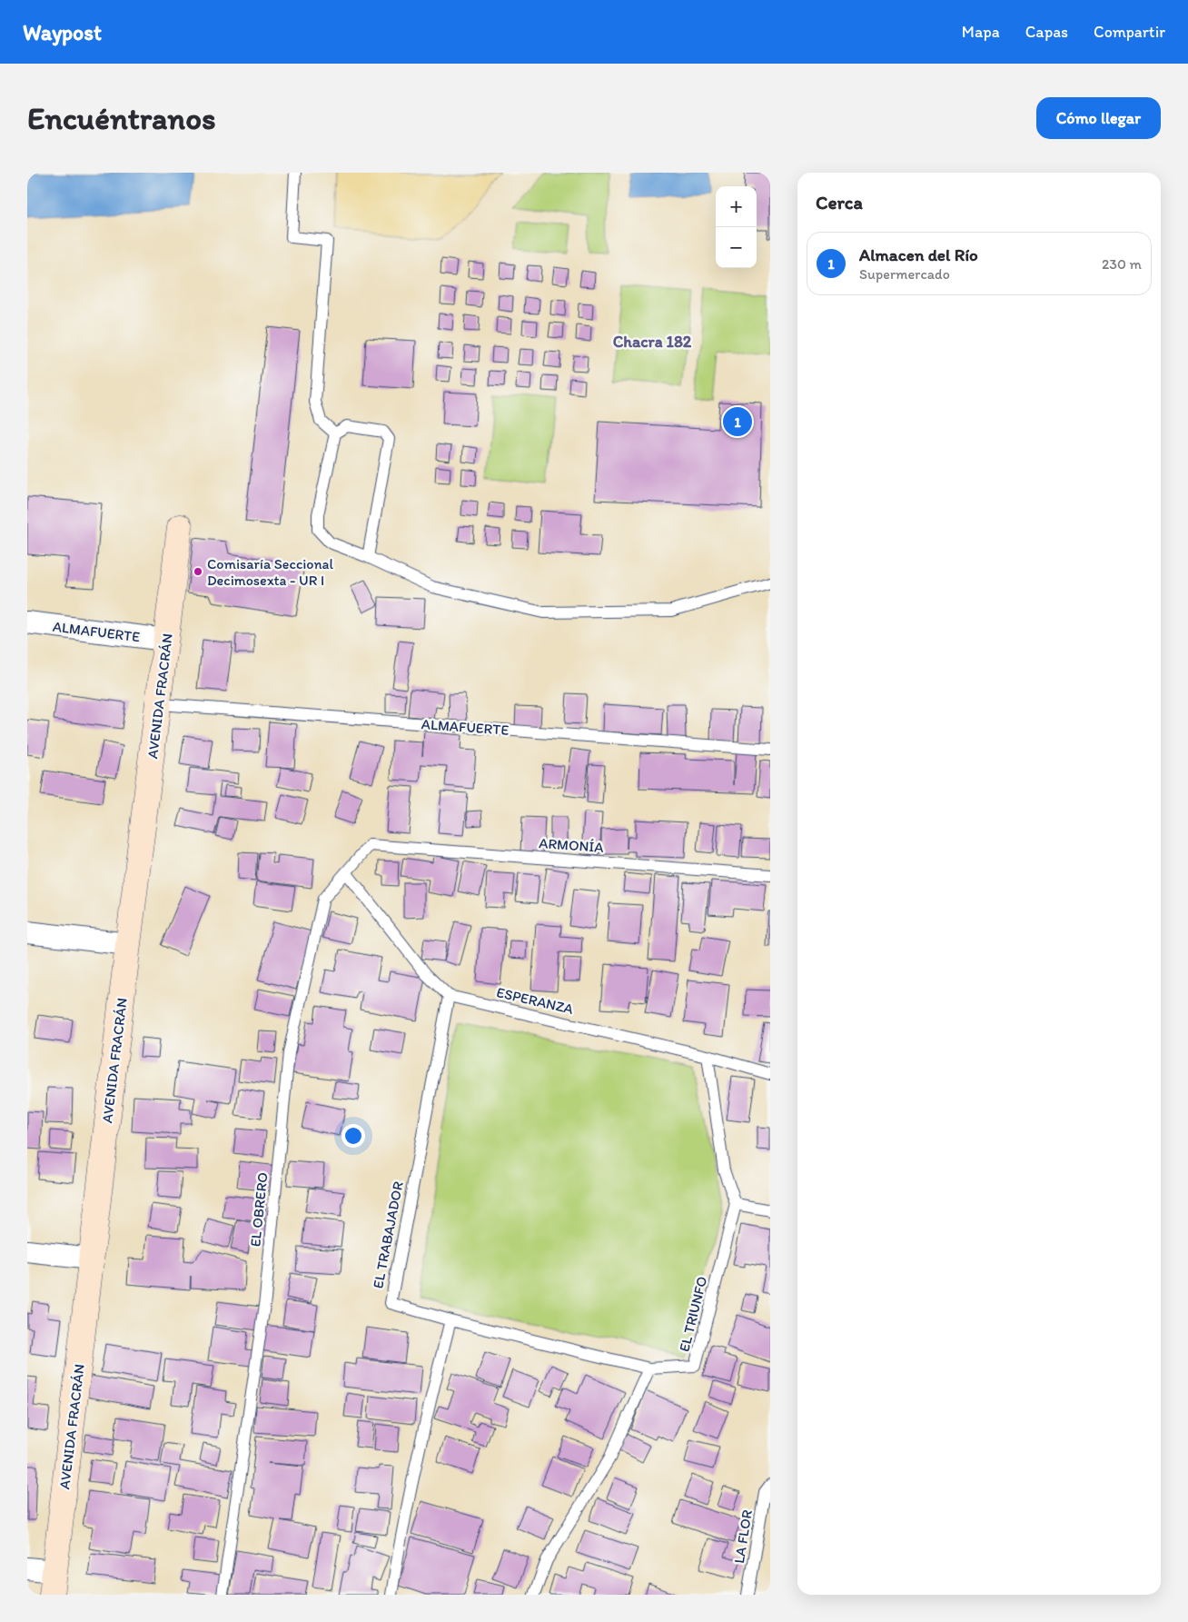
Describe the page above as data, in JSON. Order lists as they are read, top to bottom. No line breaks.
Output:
{"streets":{"main road":["AVENIDA FRACRÁN"],"street":["ALMAFUERTE"],"lane":["ARMONÍA","ESPERANZA","EL OBRERO","EL TRABAJADOR","EL TRIUNFO","LA FLOR"]},"crossings":[["ALMAFUERTE","AVENIDA FRACRÁN"],["ARMONÍA","EL OBRERO"],["ESPERANZA","EL TRABAJADOR"]],"districts":["Chacra 182"],"places":["Comisaría Seccional Decimosexta - UR I"],"page":{"header":"Waypost","nav":["Mapa","Capas","Compartir"],"buttons":"Cómo llegar","title":"Encuéntranos","heading":"Cerca","map_buttons":["+","−"],"list":[{"mark":"1","name":"Almacen del Río","note":"Supermercado","value":"230 m"}],"pins":"1"}}
